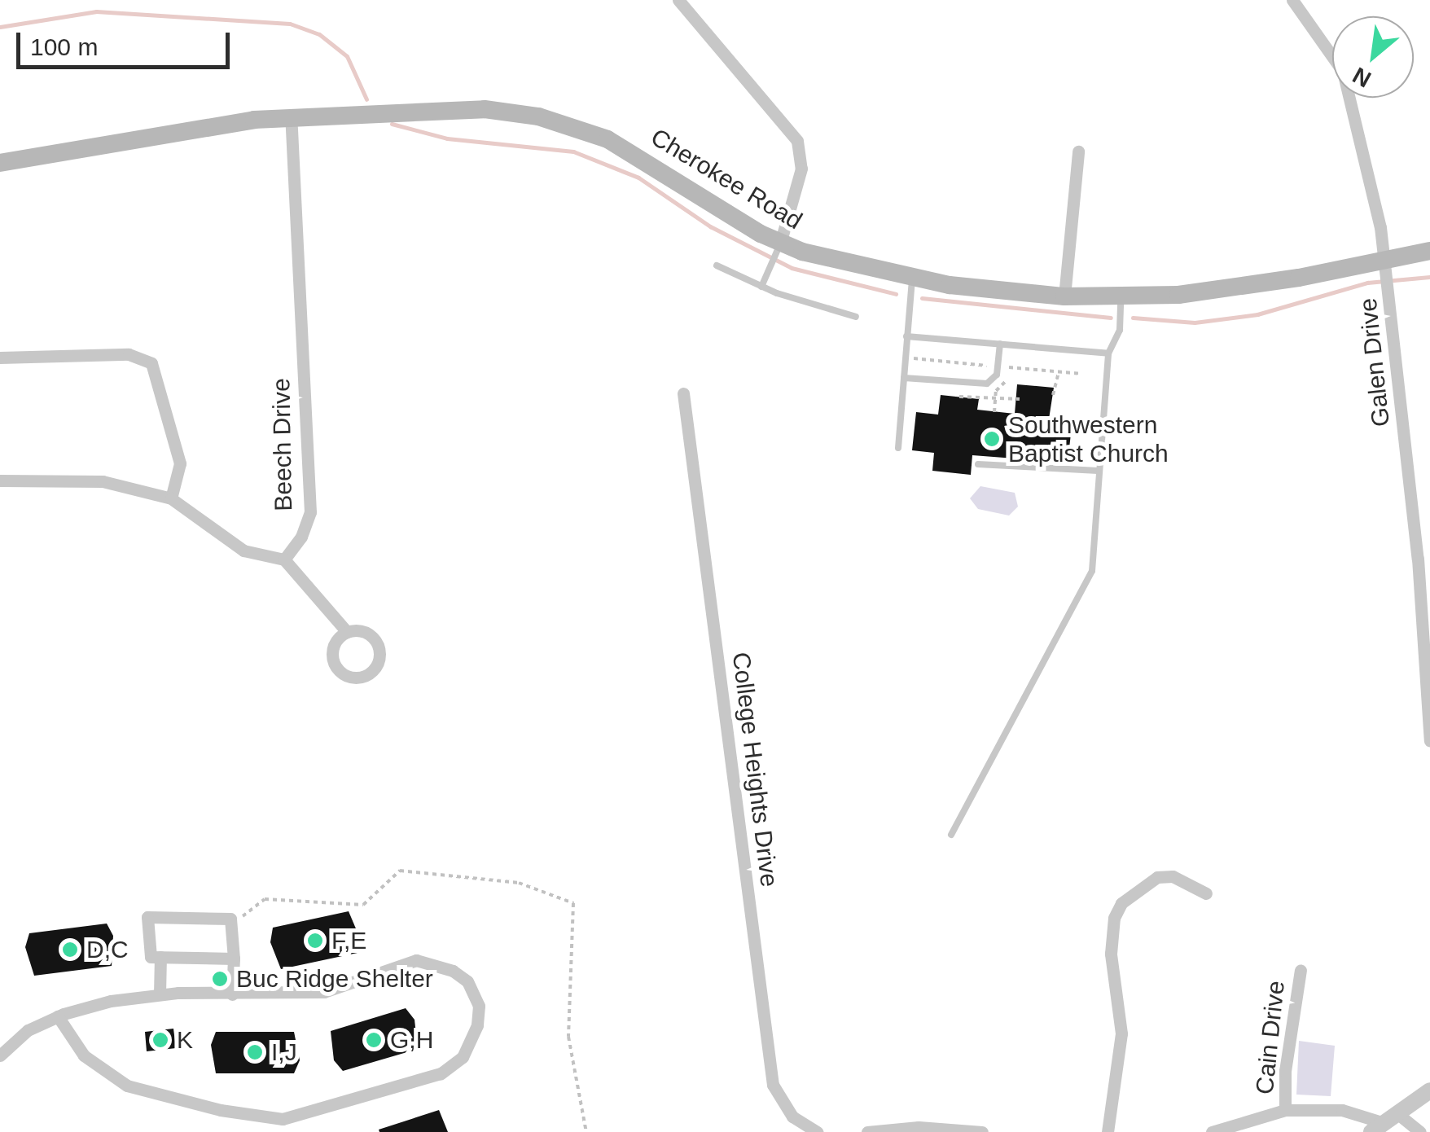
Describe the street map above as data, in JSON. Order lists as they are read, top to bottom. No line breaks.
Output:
{"streets":{"main road":["Cherokee Road"],"street":["Galen Drive","Beech Drive","College Heights Drive","Cain Drive"]},"crossings":[["Cherokee Road","Galen Drive"],["Cherokee Road","Beech Drive"]],"places":["Southwestern Baptist Church","F,E","D,C","Buc Ridge Shelter","K","G,H","I,J"],"scale_bar":"100 m","north":"bottom left"}
